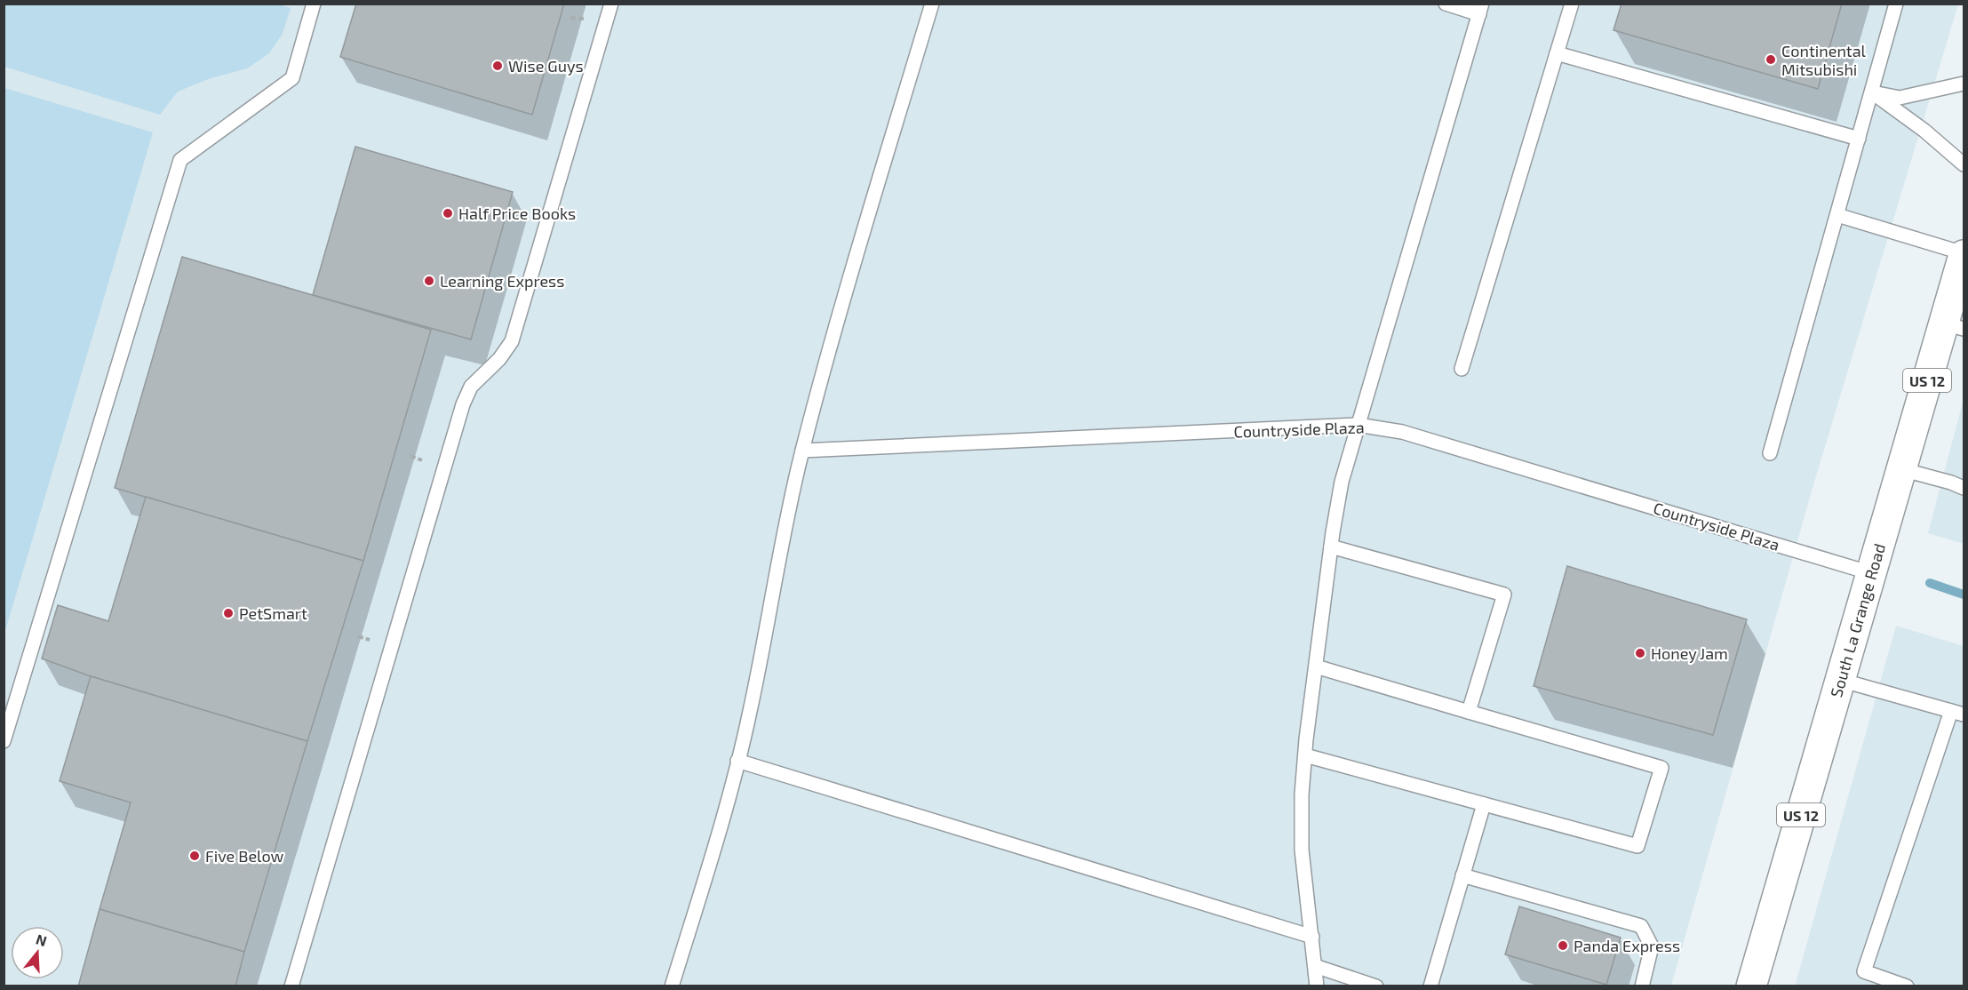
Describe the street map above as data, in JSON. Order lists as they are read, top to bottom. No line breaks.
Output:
{"streets":{"main road":["US 12","South La Grange Road"],"lane":["Countryside Plaza"]},"crossings":[["Countryside Plaza","South La Grange Road"]],"places":["Continental Mitsubishi","Wise Guys","Half Price Books","Learning Express","PetSmart","Honey Jam","Five Below","Panda Express"],"north":"top"}
